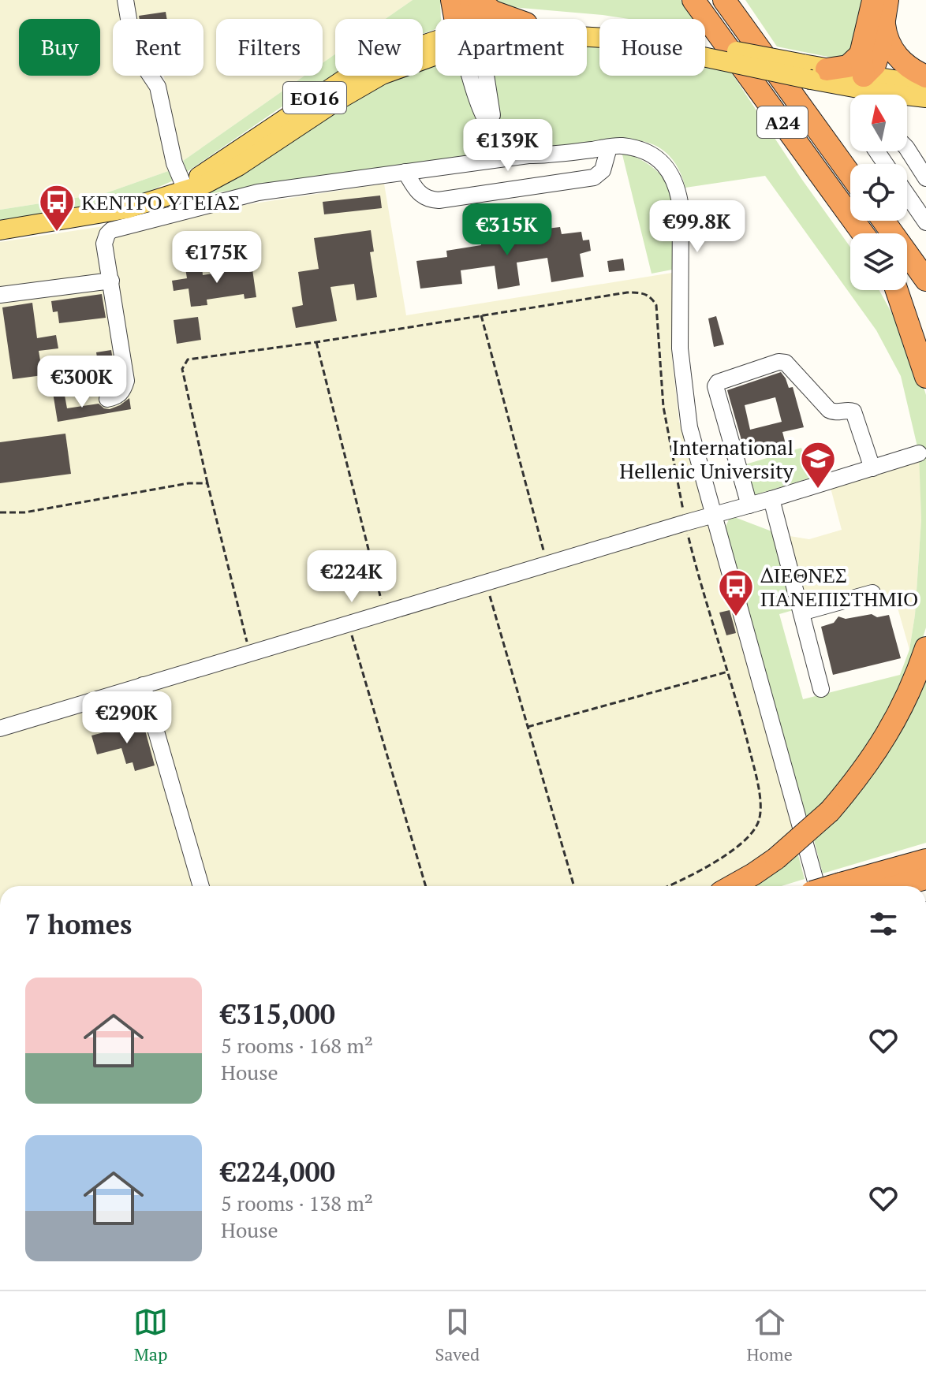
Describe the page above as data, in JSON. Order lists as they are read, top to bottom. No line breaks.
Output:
{"streets":{"highway":["Α24"],"main road":["ΕΟ16"]},"places":{"bus stop":["ΚΕΝΤΡΟ ΥΓΕΙΑΣ","ΔΙΕΘΝΕΣ ΠΑΝΕΠΙΣΤΗΜΙΟ"],"school or university":["International Hellenic University"]},"north":"top","page":{"chip":["Buy","Rent","Filters","New","Apartment","House"],"price":["€139K","€99.8K","€315K","€175K","€300K","€224K","€290K"],"heading":"7 homes","list":[{"name":"€315,000","note":"5 rooms · 168 m² · House"},{"name":"€224,000","note":"5 rooms · 138 m² · House"}],"tabs":["Map","Saved","Home"]}}
